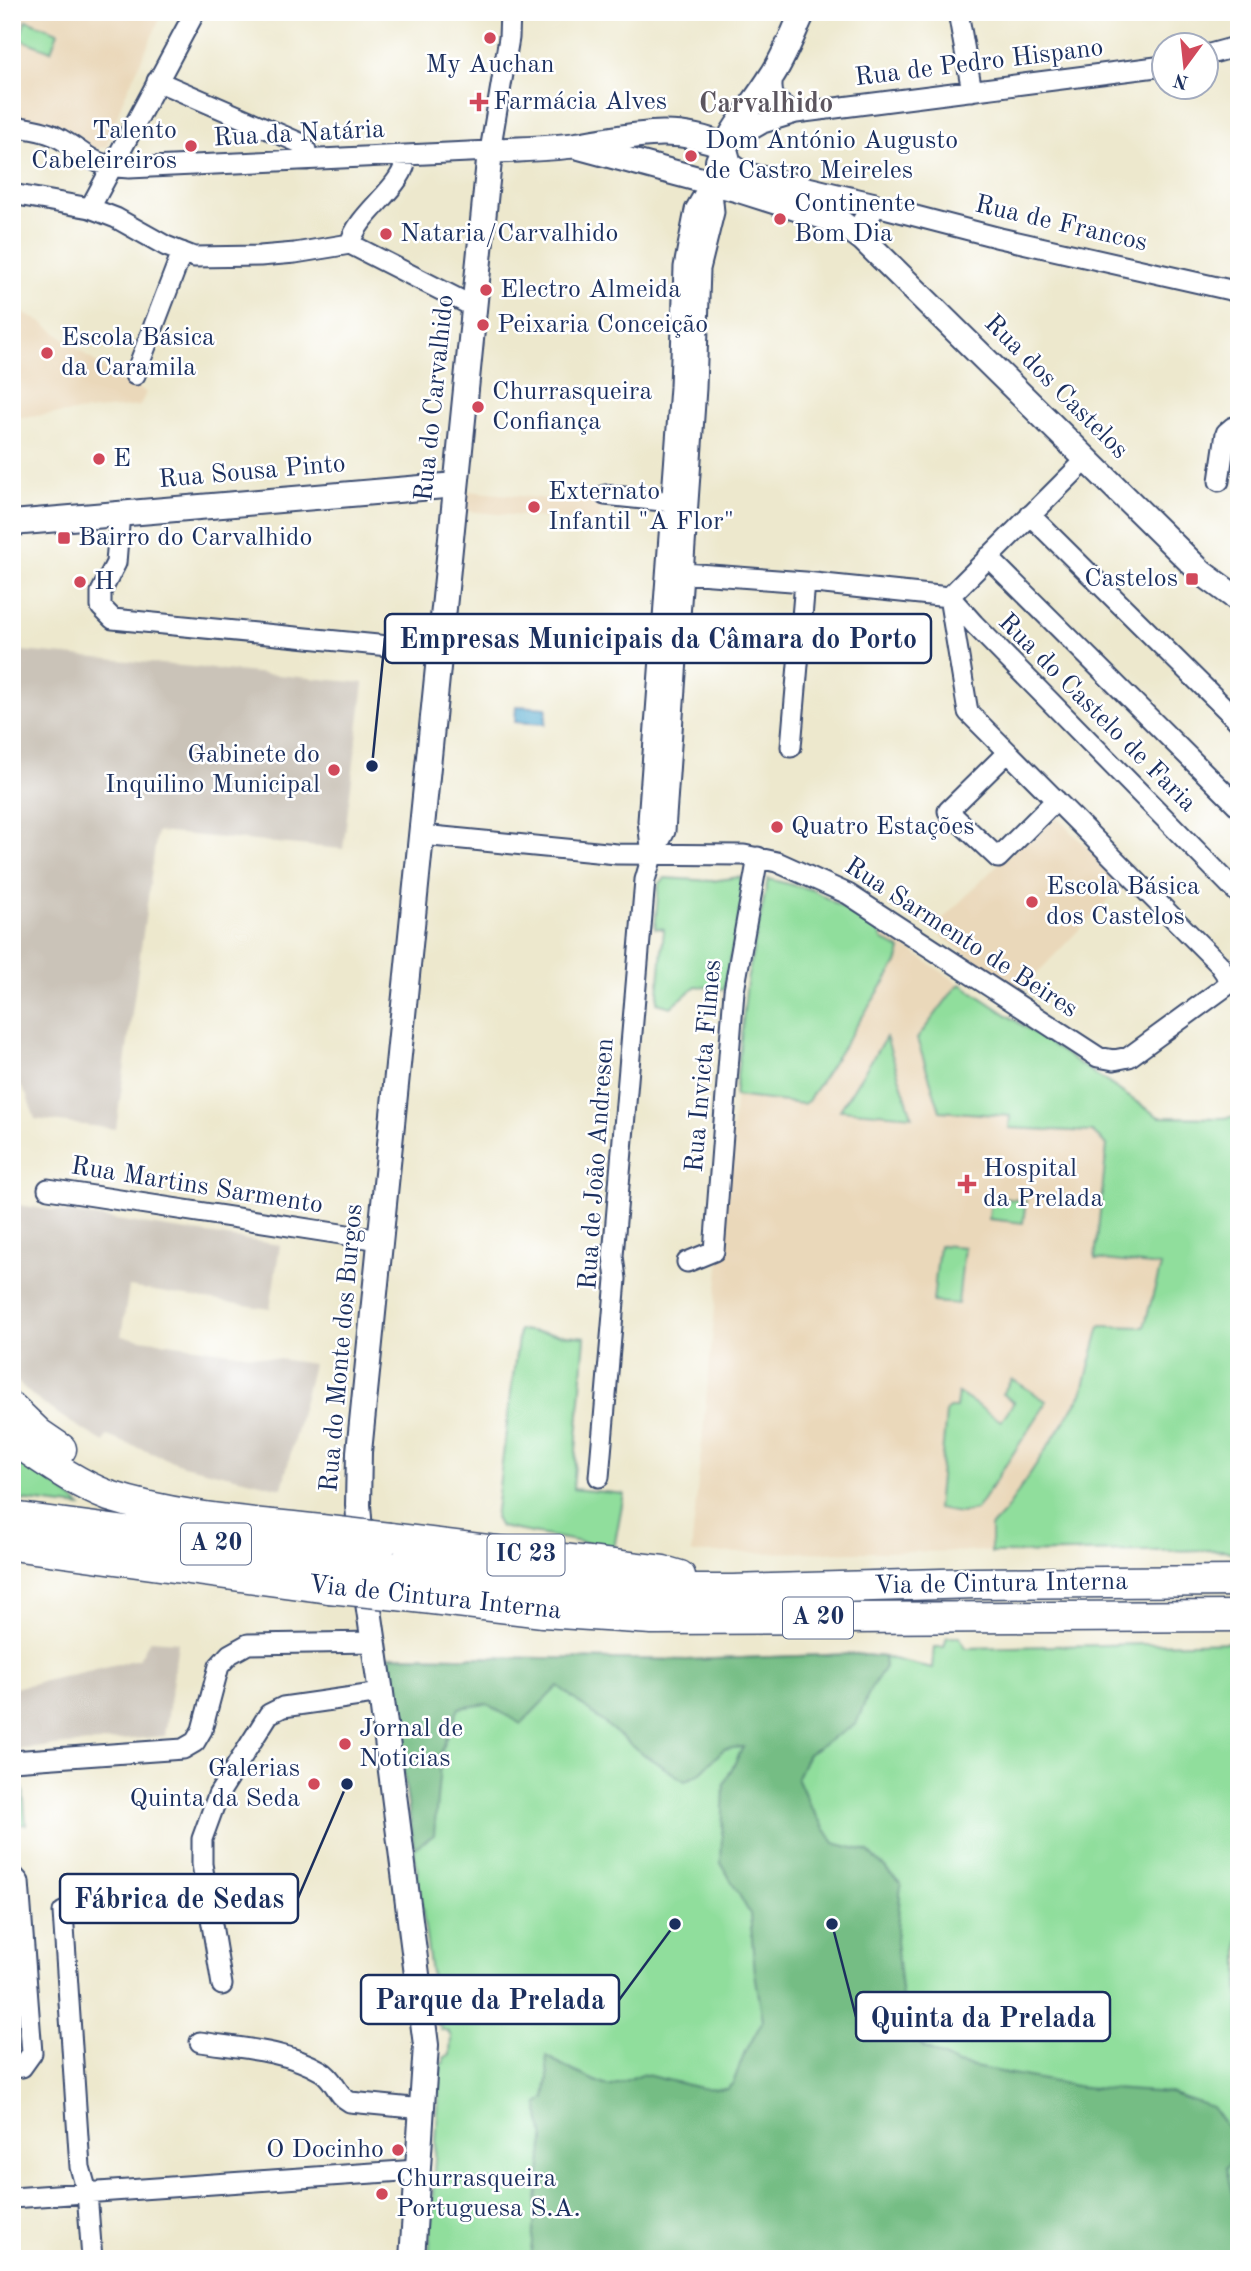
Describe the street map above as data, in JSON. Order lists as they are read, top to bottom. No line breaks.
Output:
{"streets":{"highway":["A 20","Via de Cintura Interna"],"main road":["Rua dos Castelos","Rua do Carvalhido","Rua Sousa Pinto","Rua do Monte dos Burgos"],"street":["Rua de Pedro Hispano","Rua da Natária","Rua de Francos","Rua do Castelo de Faria","Rua Sarmento de Beires","Rua Invicta Filmes","Rua de João Andresen","Rua Martins Sarmento"]},"crossings":[["Rua da Natária","Rua do Carvalhido"],["Rua do Carvalhido","Rua Sousa Pinto"],["Rua do Carvalhido","Rua do Monte dos Burgos"],["Rua Sarmento de Beires","Rua Invicta Filmes"],["Rua Sarmento de Beires","Rua de João Andresen"],["Rua Sarmento de Beires","Rua do Monte dos Burgos"],["Rua Martins Sarmento","Rua do Monte dos Burgos"]],"districts":["Carvalhido"],"places":{"other":["My Auchan","Talento Cabeleireiros","Dom António Augusto de Castro Meireles","Continente Bom Dia","Nataria/Carvalhido","Electro Almeida","Peixaria Conceição","Escola Básica da Caramila","Churrasqueira Confiança","E","Externato Infantil \"A Flor\"","H","Empresas Municipais da Câmara do Porto","Gabinete do Inquilino Municipal","Quatro Estações","Escola Básica dos Castelos","Jornal de Noticias","Galerias Quinta da Seda","Fábrica de Sedas","Parque da Prelada","Quinta da Prelada","O Docinho","Churrasqueira Portuguesa S.A."],"health":["Farmácia Alves","Hospital da Prelada"],"transit":["Bairro do Carvalhido","Castelos"]},"north":"bottom"}
